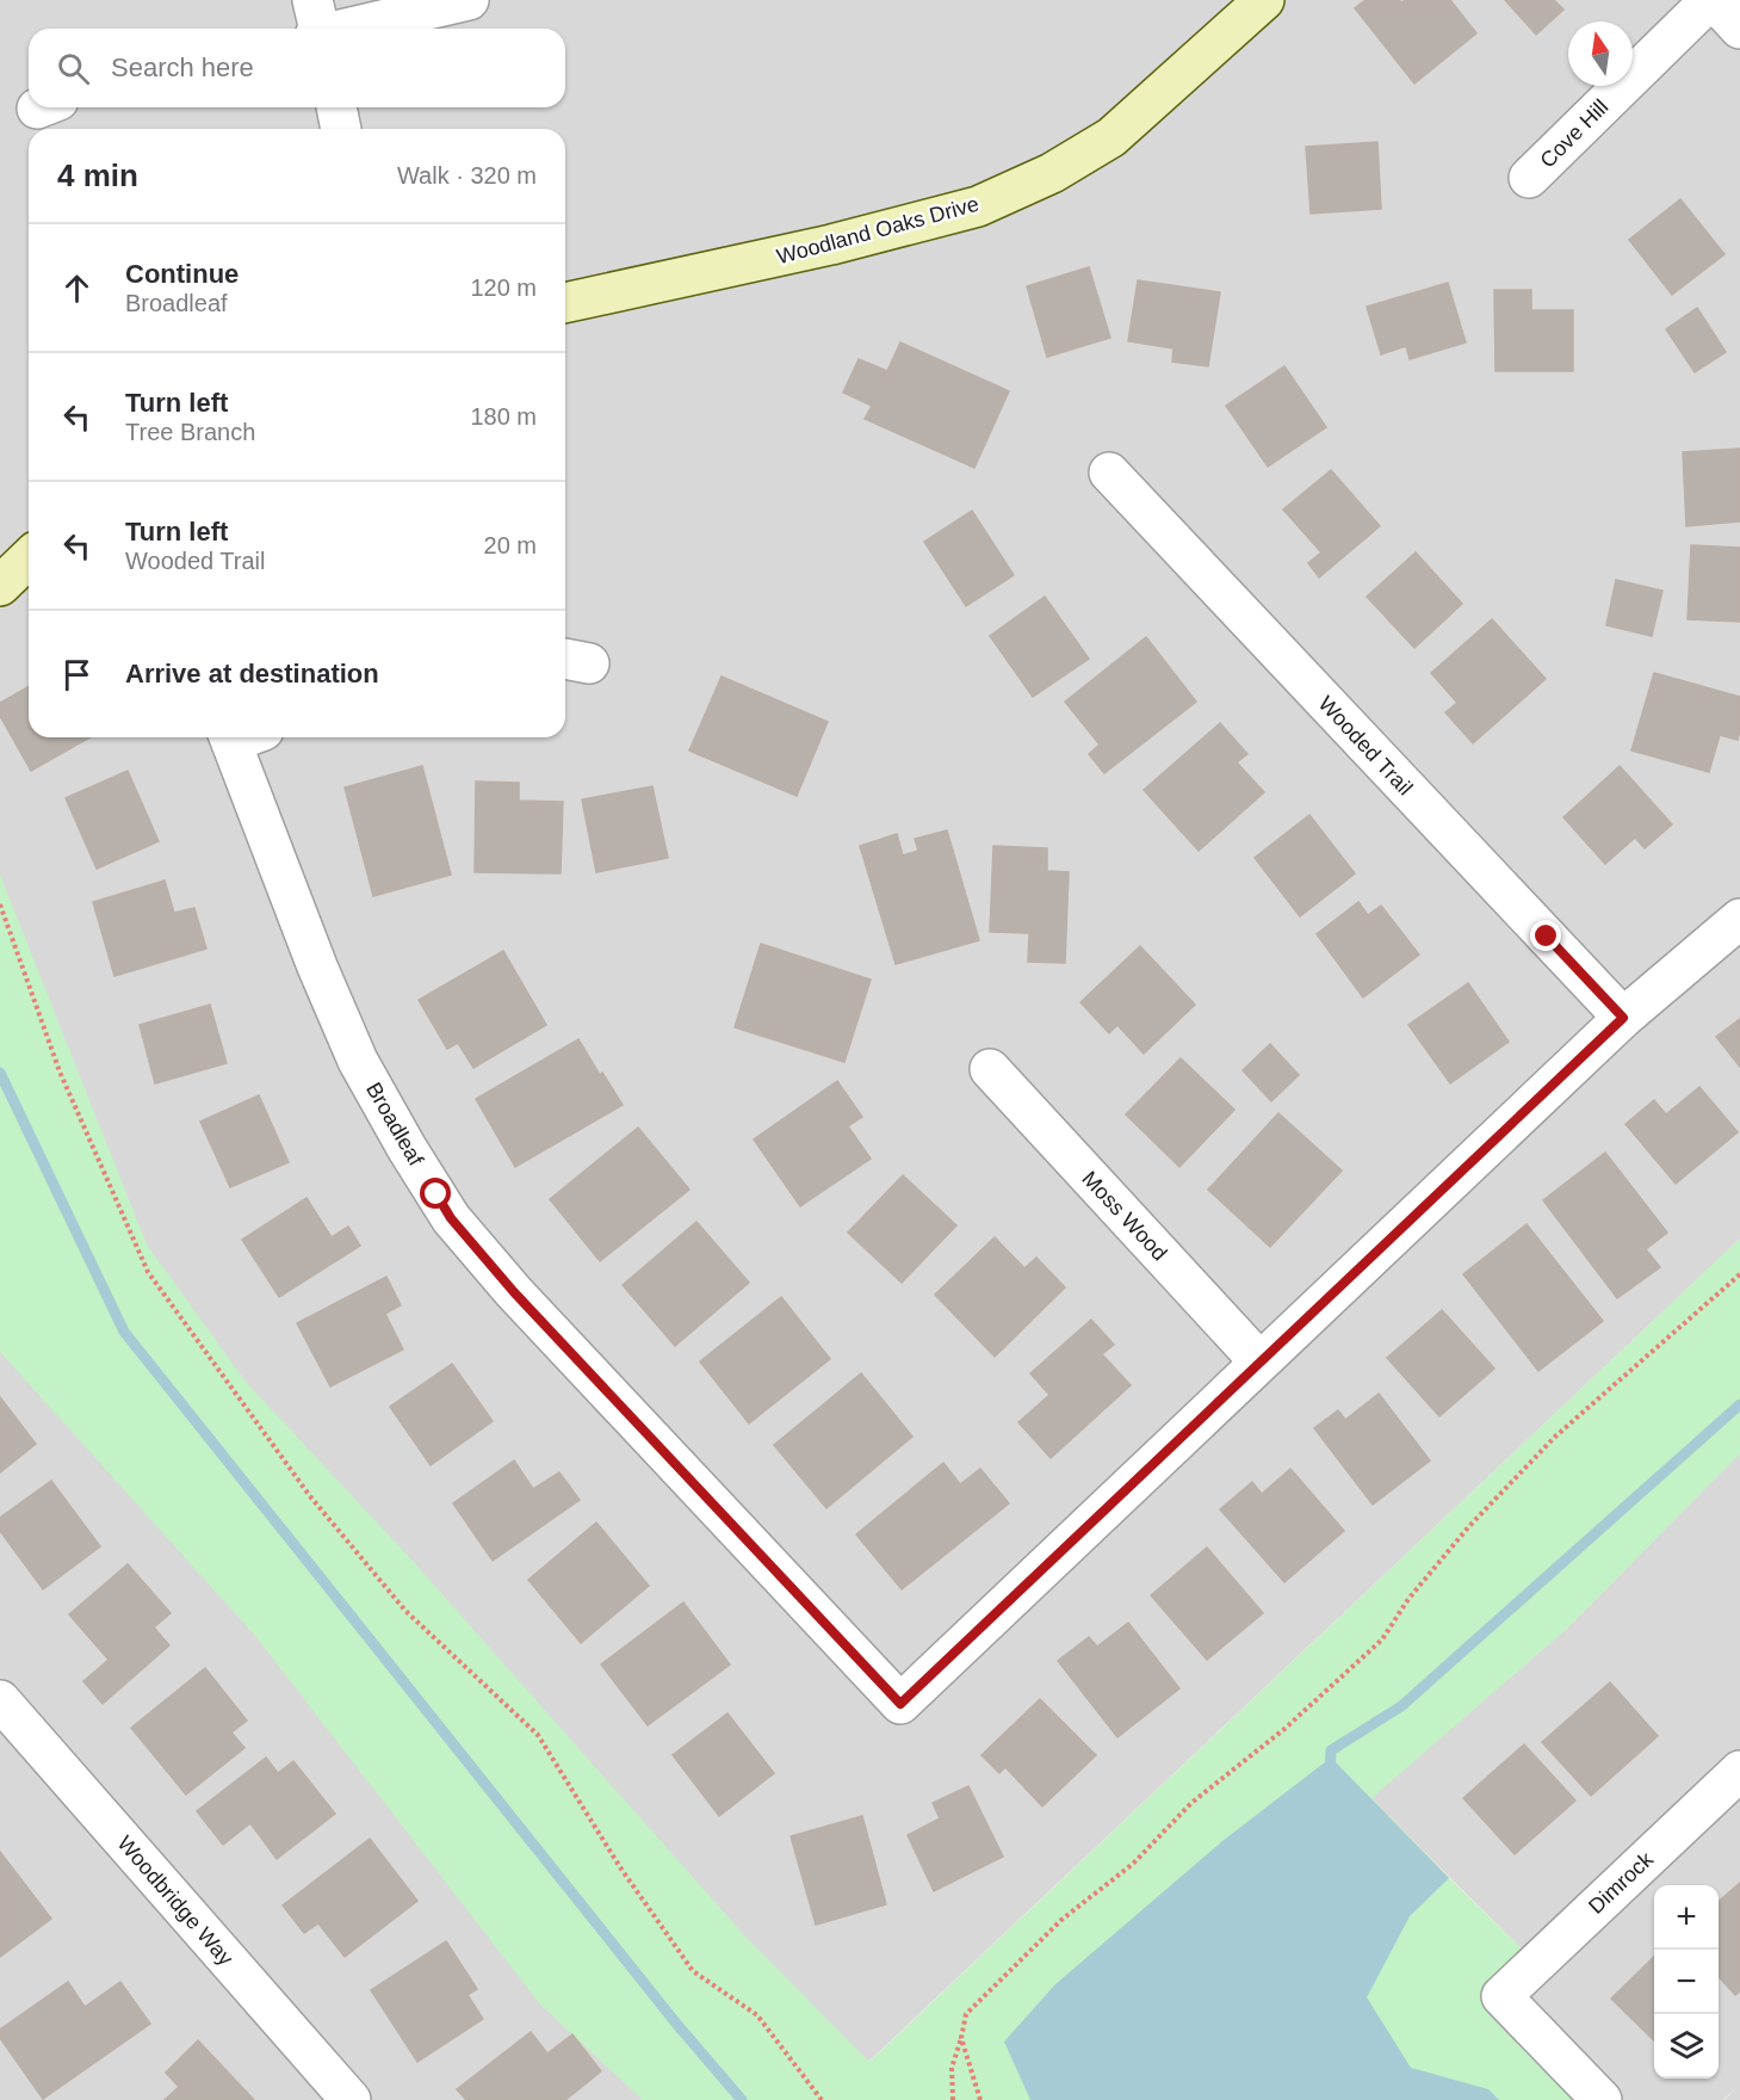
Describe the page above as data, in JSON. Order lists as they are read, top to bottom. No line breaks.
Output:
{"streets":{"street":["Cove Hill","Woodland Oaks Drive","Wooded Trail","Broadleaf","Moss Wood","Dimrock","Woodbridge Way"]},"crossings":[["Broadleaf","Moss Wood"]],"north":"top","page":{"search":"Search here","heading":["4 min","Walk · 320 m"],"list":[["Continue","Broadleaf","120 m"],["Turn left","Tree Branch","180 m"],["Turn left","Wooded Trail","20 m"],"Arrive at destination"],"map_buttons":["+","−"]}}
